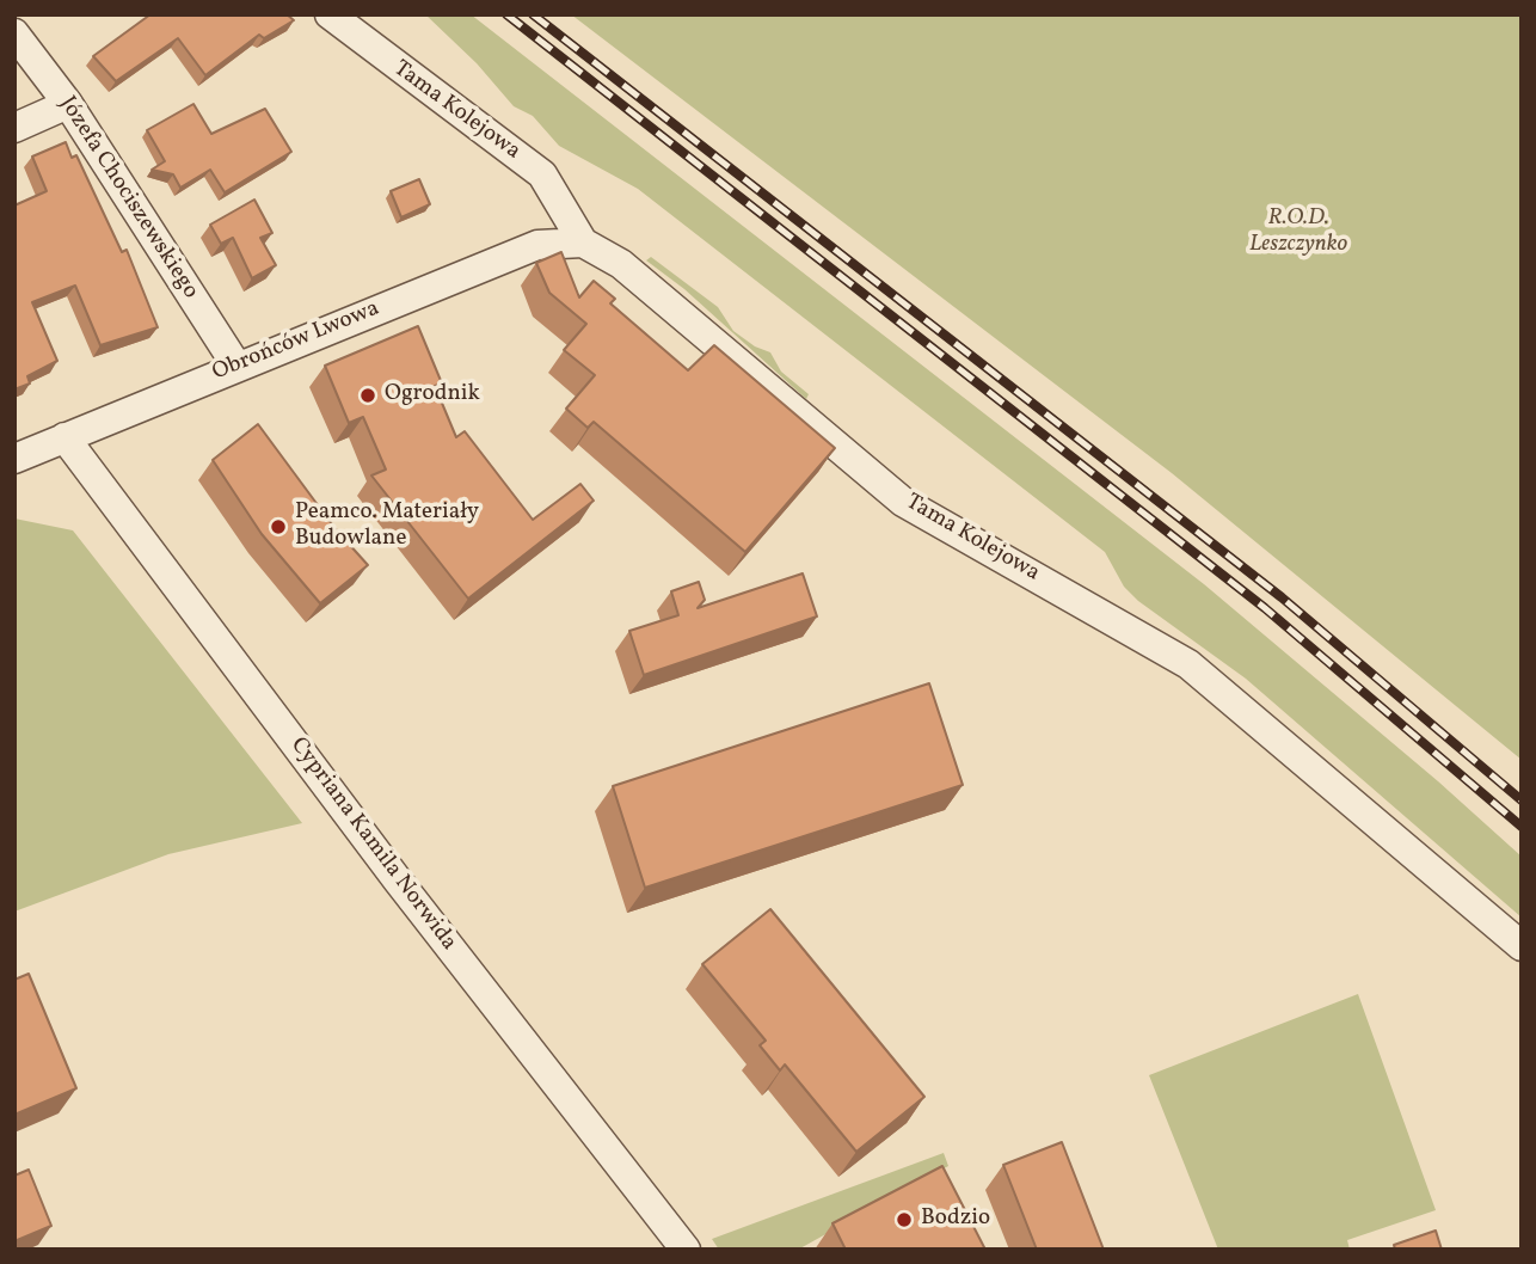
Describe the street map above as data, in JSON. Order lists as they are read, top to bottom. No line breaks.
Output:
{"streets":{"street":["Tama Kolejowa","Józefa Chociszewskiego","Obrońców Lwowa","Cypriana Kamila Norwida"]},"crossings":[["Tama Kolejowa","Obrońców Lwowa"],["Józefa Chociszewskiego","Obrońców Lwowa"],["Obrońców Lwowa","Cypriana Kamila Norwida"]],"parks":["R.O.D. Leszczynko"],"places":["Ogrodnik","Peamco. Materiały Budowlane","Bodzio"]}
